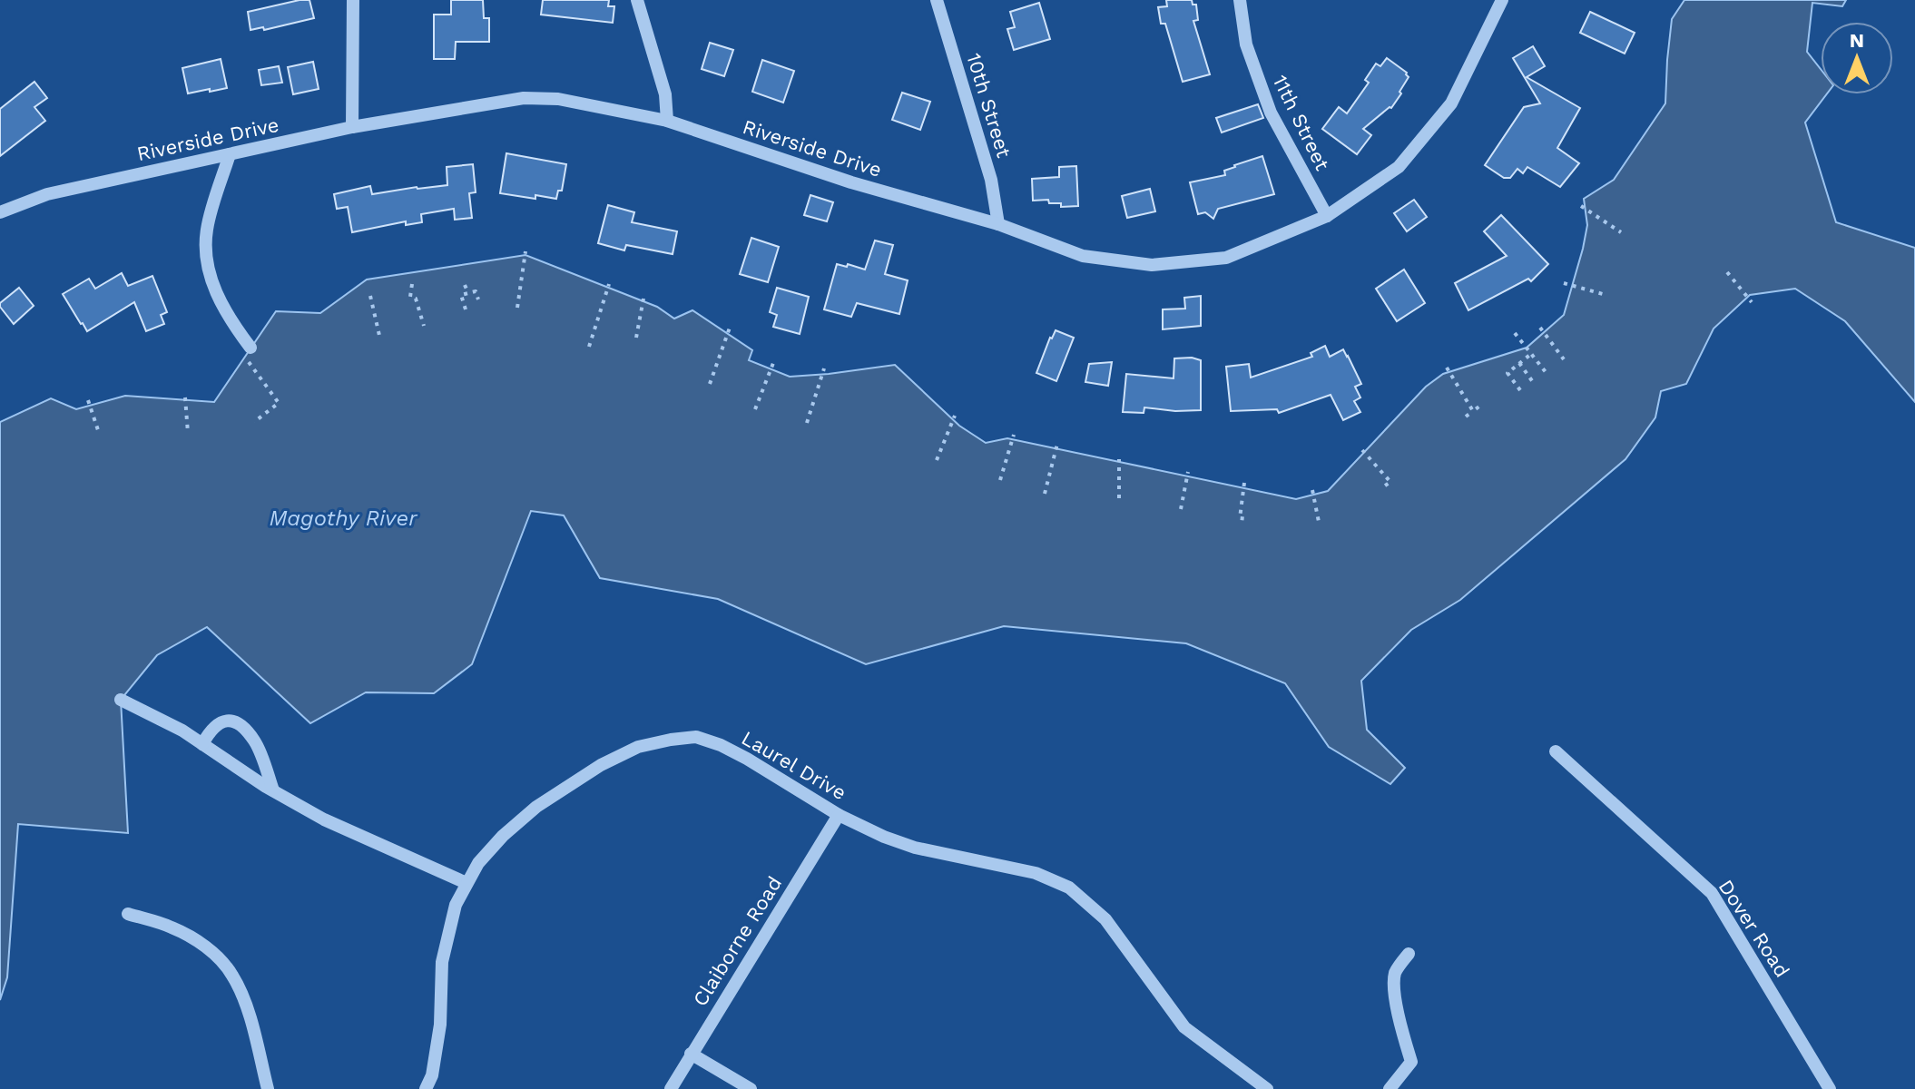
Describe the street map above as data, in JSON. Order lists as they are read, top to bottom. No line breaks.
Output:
{"streets":{"street":["10th Street","11th Street","Riverside Drive","Laurel Drive","Dover Road","Claiborne Road"]},"crossings":[["10th Street","Riverside Drive"],["11th Street","Riverside Drive"],["Laurel Drive","Claiborne Road"]],"water":["Magothy River"],"north":"top"}
